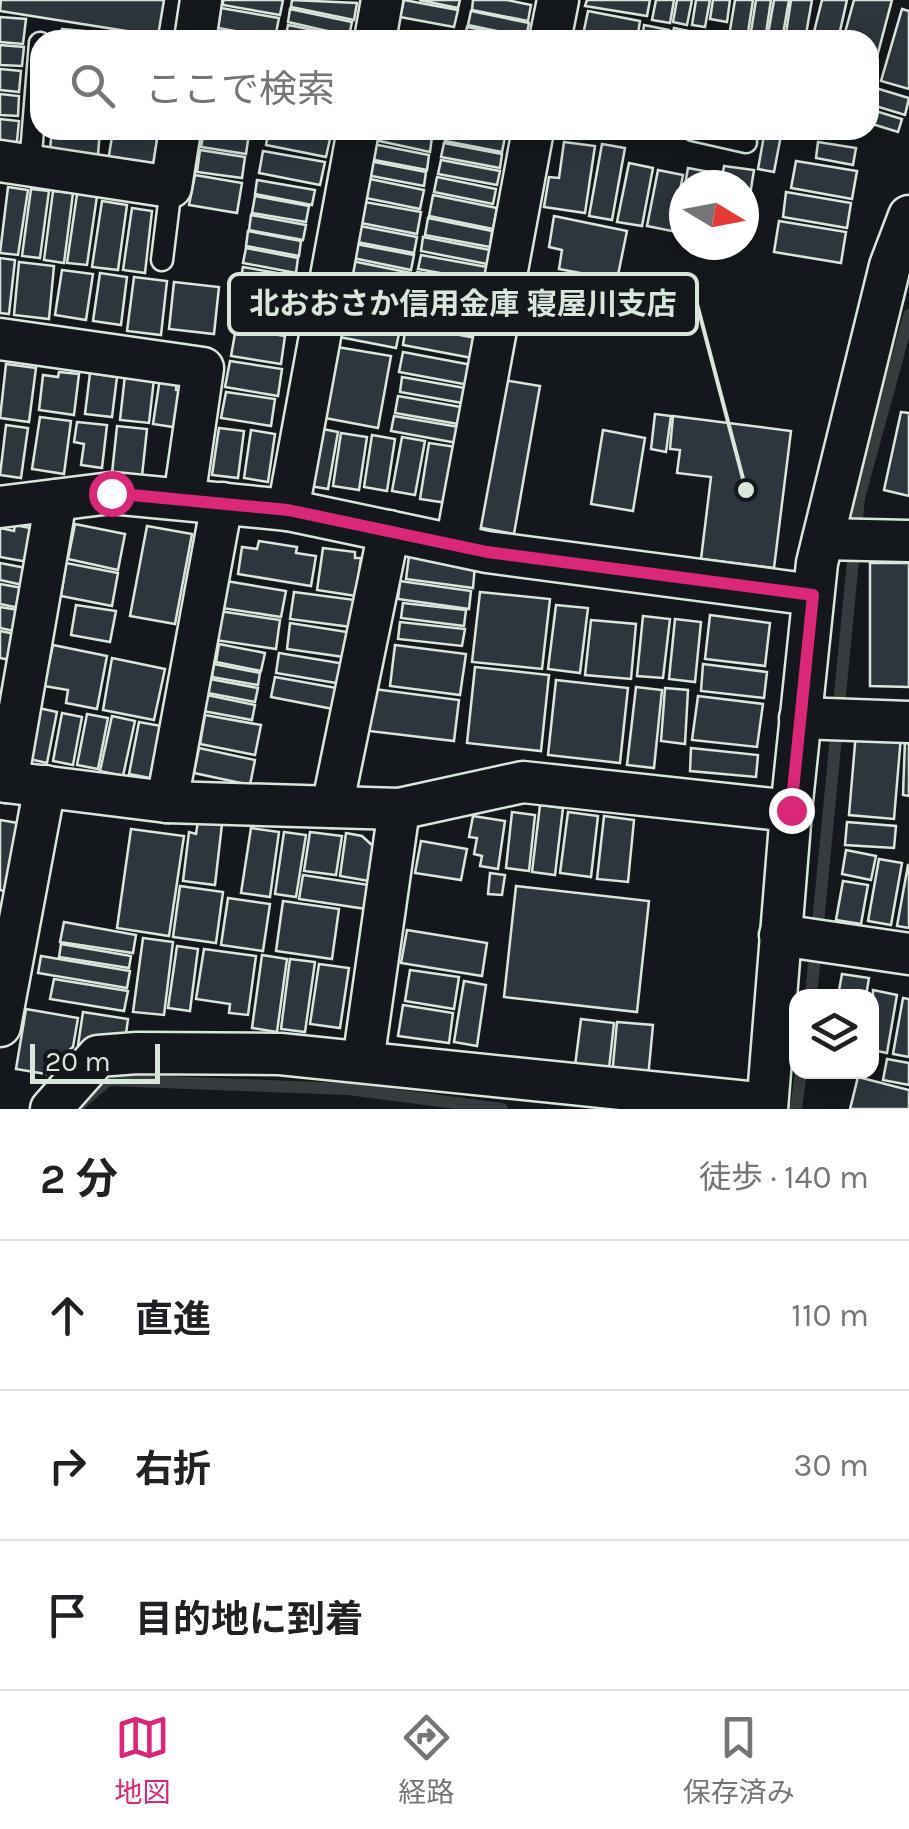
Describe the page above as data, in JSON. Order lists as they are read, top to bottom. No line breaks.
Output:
{"places":["北おおさか信用金庫 寝屋川支店"],"scale_bar":"20 m","north":"right","page":{"search":"ここで検索","scale":"20 m","heading":["2 分","徒歩 · 140 m"],"list":[["直進","110 m"],["右折","30 m"],"目的地に到着"],"nav":["地図","経路","保存済み"]}}
